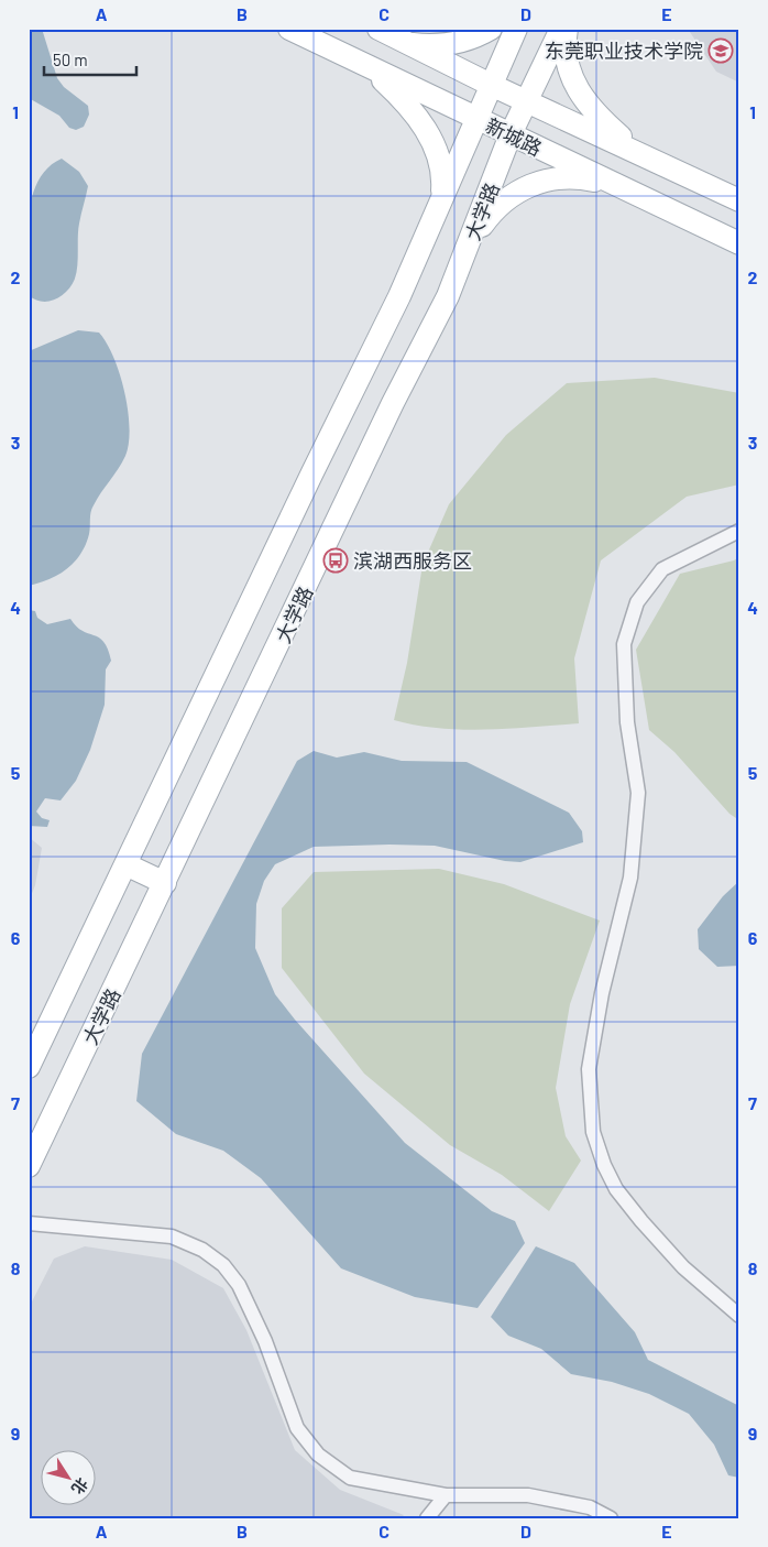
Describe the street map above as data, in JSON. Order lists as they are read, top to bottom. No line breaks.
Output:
{"streets":{"main road":["新城路","大学路"]},"crossings":[["新城路","大学路"]],"places":{"school or university":["东莞职业技术学院"],"bus stop":["滨湖西服务区"]},"scale_bar":"50 m","north":"bottom right","grid":{"columns":["A","B","C","D","E"],"rows":["1","2","3","4","5","6","7","8","9"]}}
